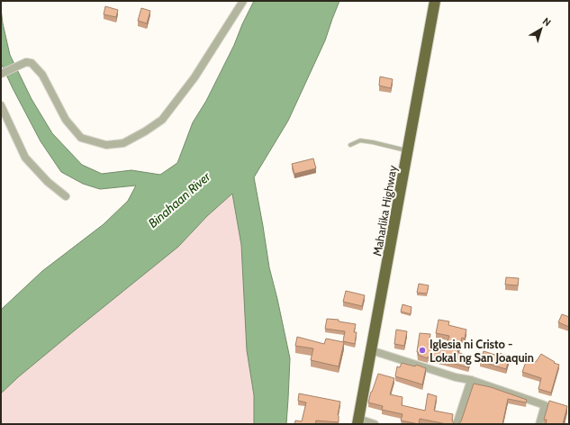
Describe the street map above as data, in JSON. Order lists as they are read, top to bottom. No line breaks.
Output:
{"streets":{"highway":["Maharlika Highway"]},"water":["Binahaan River"],"places":["Iglesia ni Cristo - Lokal ng San Joaquin"],"north":"top right"}
